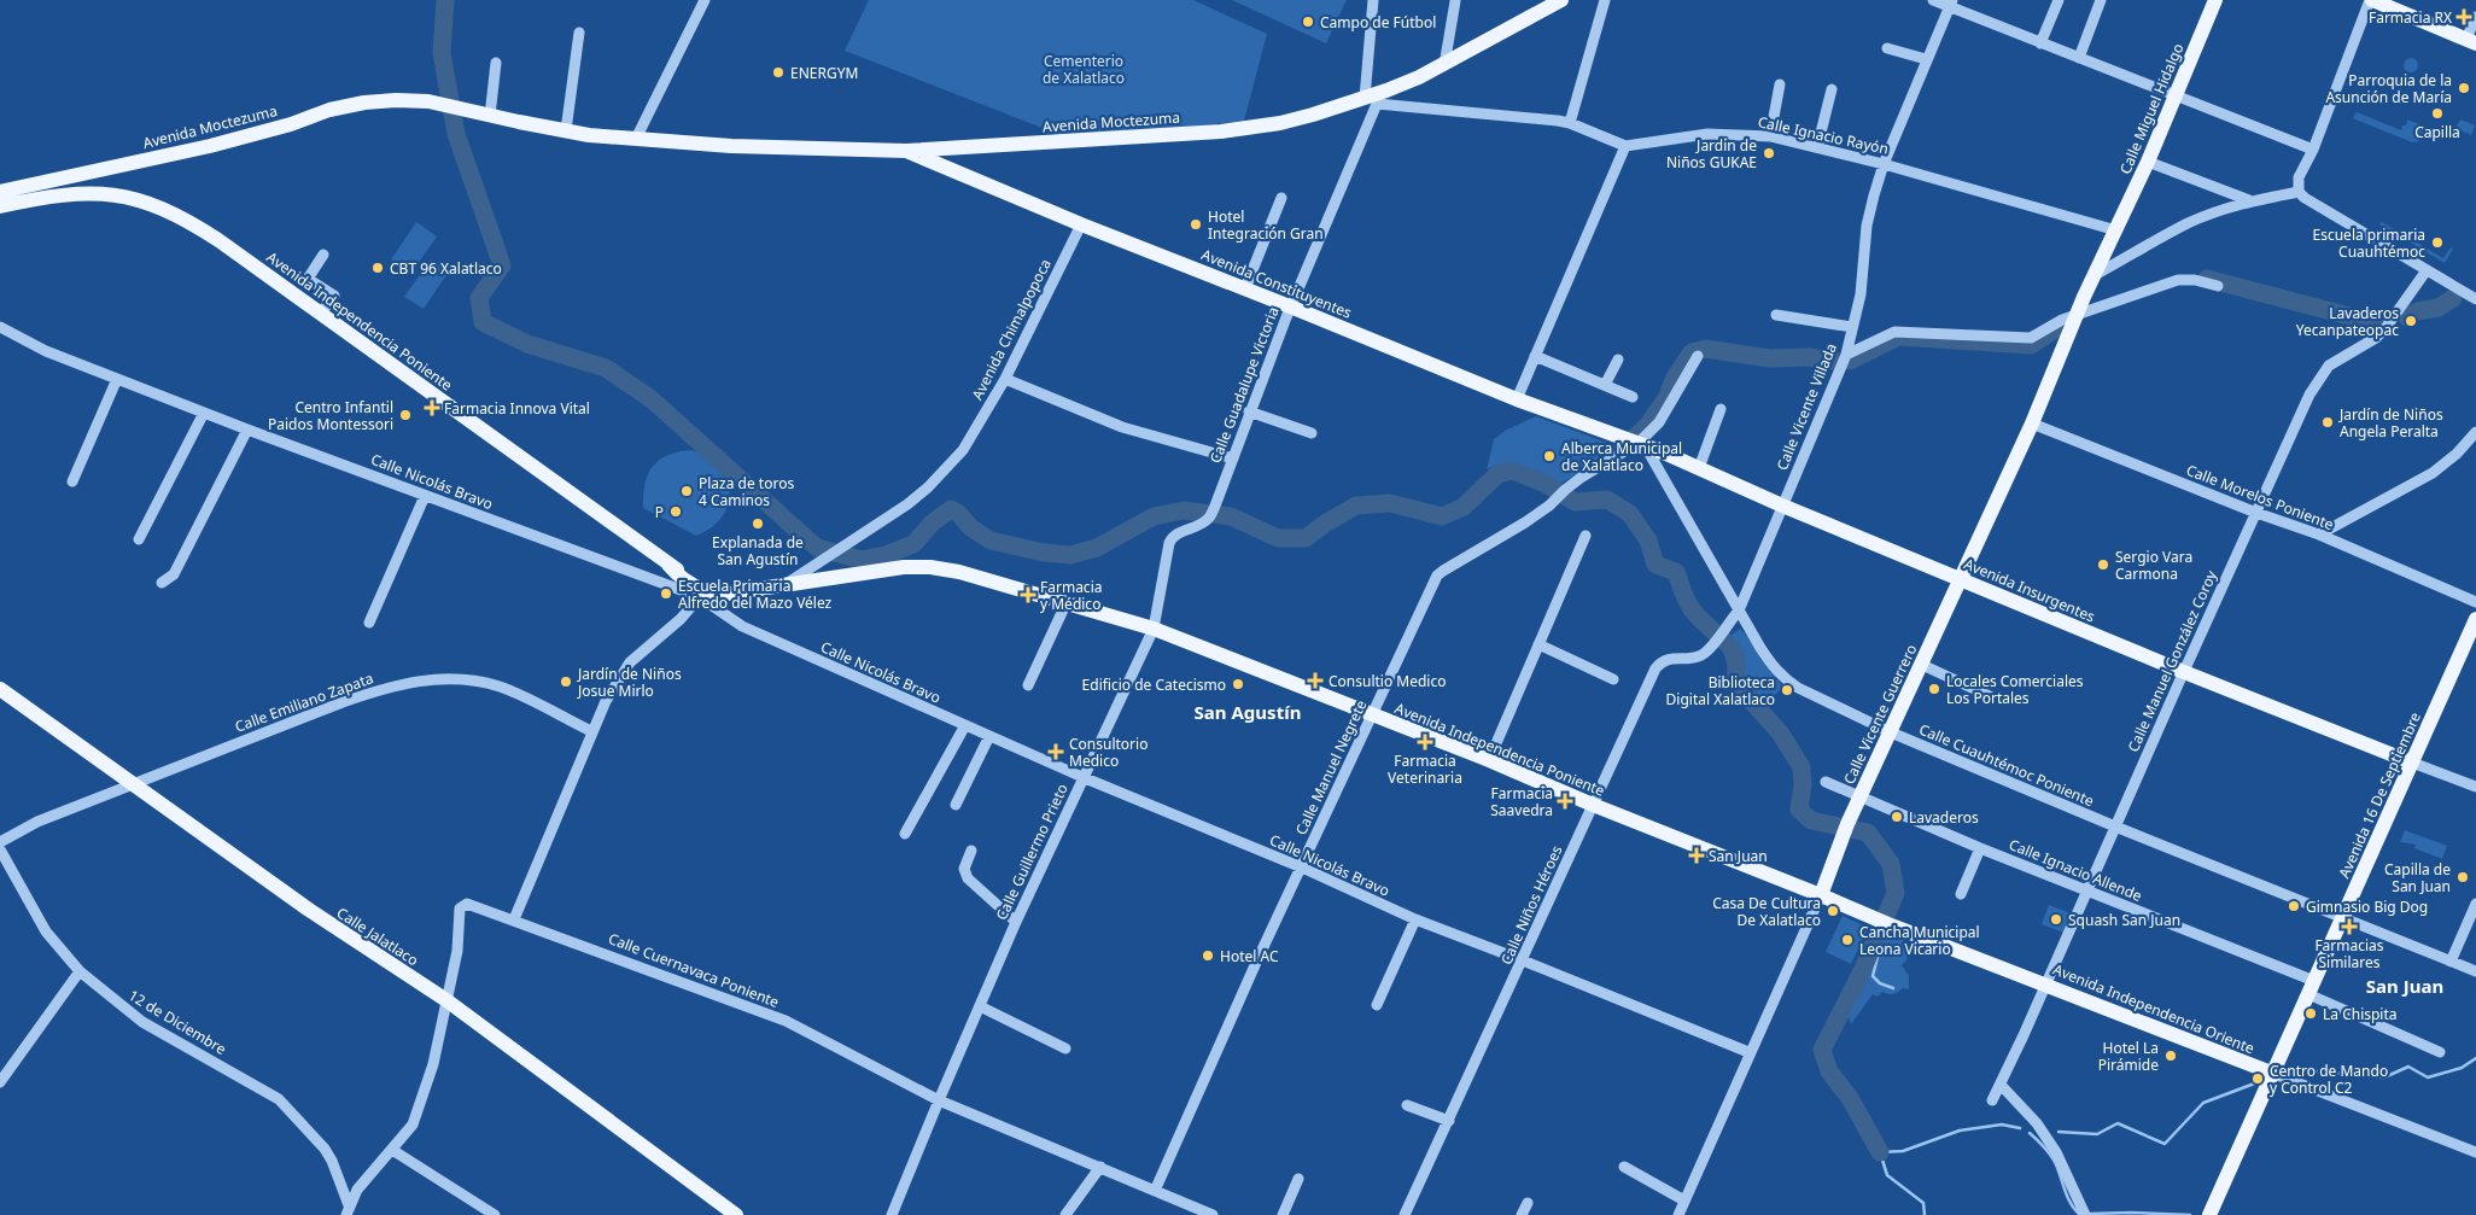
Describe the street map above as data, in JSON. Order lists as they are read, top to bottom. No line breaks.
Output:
{"streets":{"main road":["Calle Miguel Hidalgo","Avenida Moctezuma","Avenida Constituyentes","Avenida Independencia Poniente","Avenida Insurgentes","Calle Vicente Guerrero","Avenida 16 De Septiembre","Calle Jalatlaco","Avenida Independencia Oriente"],"street":["Calle Ignacio Rayón","Avenida Chimalpopoca","Calle Guadalupe Victoria","Calle Vicente Villada","Calle Nicolás Bravo","Calle Morelos Poniente","Calle Manuel González Coroy","Calle Emiliano Zapata","Calle Cuauhtémoc Poniente","Calle Manuel Negrete","Calle Guillermo Prieto","Calle Ignacio Allende","Calle Niños Héroes","Calle Cuernavaca Poniente","12 de Diciembre"]},"crossings":[["Calle Miguel Hidalgo","Calle Ignacio Rayón"],["Calle Miguel Hidalgo","Calle Vicente Guerrero"],["Avenida Moctezuma","Avenida Constituyentes"],["Avenida Moctezuma","Calle Guadalupe Victoria"],["Calle Ignacio Rayón","Calle Vicente Villada"],["Calle Ignacio Rayón","Calle Vicente Guerrero"],["Avenida Constituyentes","Avenida Chimalpopoca"],["Avenida Constituyentes","Calle Guadalupe Victoria"],["Avenida Constituyentes","Avenida Insurgentes"],["Avenida Constituyentes","Calle Cuauhtémoc Poniente"],["Avenida Constituyentes","Calle Manuel Negrete"],["Avenida Independencia Poniente","Avenida Chimalpopoca"],["Avenida Independencia Poniente","Calle Nicolás Bravo"],["Avenida Independencia Poniente","Calle Vicente Guerrero"],["Avenida Independencia Poniente","Calle Manuel Negrete"],["Avenida Independencia Poniente","Calle Guillermo Prieto"],["Avenida Independencia Poniente","Calle Niños Héroes"],["Avenida Independencia Poniente","Avenida Independencia Oriente"],["Calle Guadalupe Victoria","Calle Guillermo Prieto"],["Calle Vicente Villada","Avenida Insurgentes"],["Calle Vicente Villada","Calle Cuauhtémoc Poniente"],["Calle Vicente Villada","Calle Niños Héroes"],["Calle Nicolás Bravo","Calle Vicente Guerrero"],["Calle Nicolás Bravo","Calle Manuel Negrete"],["Calle Nicolás Bravo","Calle Guillermo Prieto"],["Calle Nicolás Bravo","Calle Niños Héroes"],["Calle Morelos Poniente","Calle Manuel González Coroy"],["Calle Morelos Poniente","Calle Vicente Guerrero"],["Avenida Insurgentes","Calle Manuel González Coroy"],["Avenida Insurgentes","Calle Vicente Guerrero"],["Avenida Insurgentes","Calle Cuauhtémoc Poniente"],["Avenida Insurgentes","Calle Manuel Negrete"],["Avenida Insurgentes","Avenida 16 De Septiembre"],["Calle Manuel González Coroy","Calle Cuauhtémoc Poniente"],["Calle Manuel González Coroy","Calle Ignacio Allende"],["Calle Manuel González Coroy","Avenida Independencia Oriente"],["Calle Emiliano Zapata","Calle Jalatlaco"],["Calle Vicente Guerrero","Calle Cuauhtémoc Poniente"],["Calle Vicente Guerrero","Calle Ignacio Allende"],["Calle Vicente Guerrero","Avenida Independencia Oriente"],["Calle Cuauhtémoc Poniente","Calle Manuel Negrete"],["Calle Cuauhtémoc Poniente","Avenida 16 De Septiembre"],["Calle Manuel Negrete","Calle Cuernavaca Poniente"],["Avenida 16 De Septiembre","Calle Ignacio Allende"],["Avenida 16 De Septiembre","Avenida Independencia Oriente"],["Calle Guillermo Prieto","Calle Cuernavaca Poniente"],["Calle Jalatlaco","Calle Cuernavaca Poniente"]],"districts":["San Agustín","San Juan"],"parks":["Cementerio de Xalatlaco"],"places":{"health":["Farmacia RX","Farmacia Innova Vital","Farmacia y Médico","Consultio Medico","Farmacia Veterinaria","Consultorio Medico","Farmacia Saavedra","San Juan","Farmacias Similares"],"other":["Campo de Fútbol","ENERGYM","Parroquia de la Asunción de María","Capilla","Jardin de Niños GUKAE","Hotel Integración Gran","Escuela primaria Cuauhtémoc","CBT 96 Xalatlaco","Lavaderos Yecanpateopac","Centro Infantil Paidos Montessori","Jardín de Niños Angela Peralta","Alberca Municipal de Xalatlaco","Plaza de toros 4 Caminos","P","Explanada de San Agustín","Sergio Vara Carmona","Escuela Primaria Alfredo del Mazo Vélez","Jardín de Niños Josue Mirlo","Edificio de Catecismo","Locales Comerciales Los Portales","Biblioteca Digital Xalatlaco","Lavaderos","Capilla de San Juan","Gimnasio Big Dog","Casa De Cultura De Xalatlaco","Squash San Juan","Cancha Municipal Leona Vicario","Hotel AC","La Chispita","Hotel La Pirámide","Centro de Mando y Control C2"]}}
